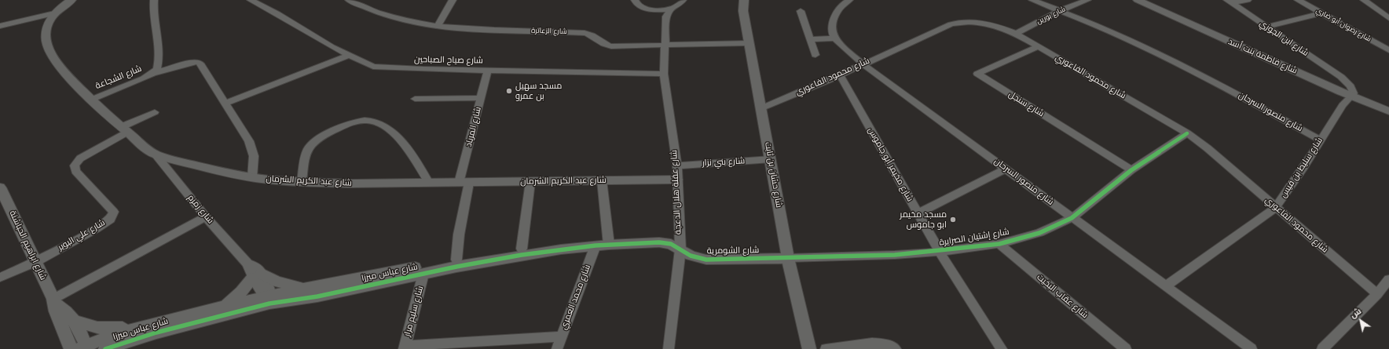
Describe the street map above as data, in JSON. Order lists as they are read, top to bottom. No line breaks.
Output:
{"streets":{"street":["شارع بورين","شارع رضوان أبو ضاري","شارع الزعاترة","شارع ابن الجوزي","شارع فاطمة بنت أسد","شارع صياح الصباحين","شارع محمود الفاعوري","شارع الشجاعة","شارع سنجل","شارع منصور السرحان","شارع المرباد","شارع بني نزار","شارع مخيمر أبو جاموس","شارع سليط بن قيس","شارع حسّان بن ثابت","شارع عبد الكريم الشرمان","شارع عقلة هلال الدعجة","شارع زمزم","شارع علي البوير","شارع إشتيان الصرايرة","شارع ابراهيم الحباشنة","شارع الشومرية","شارع عباس ميرزا","شارع عقاب البخيت","شارع محمد العمري","شارع سليم مرار"]},"crossings":[["شارع بورين","شارع محمود الفاعوري"],["شارع بورين","شارع منصور السرحان"],["شارع الزعاترة","شارع حسّان بن ثابت"],["شارع الزعاترة","شارع عقلة هلال الدعجة"],["شارع ابن الجوزي","شارع فاطمة بنت أسد"],["شارع ابن الجوزي","شارع سليط بن قيس"],["شارع فاطمة بنت أسد","شارع سليط بن قيس"],["شارع صياح الصباحين","شارع المرباد"],["شارع صياح الصباحين","شارع عقلة هلال الدعجة"],["شارع محمود الفاعوري","شارع سنجل"],["شارع محمود الفاعوري","شارع منصور السرحان"],["شارع محمود الفاعوري","شارع مخيمر أبو جاموس"],["شارع محمود الفاعوري","شارع سليط بن قيس"],["شارع محمود الفاعوري","شارع حسّان بن ثابت"],["شارع محمود الفاعوري","شارع إشتيان الصرايرة"],["شارع الشجاعة","شارع عبد الكريم الشرمان"],["شارع سنجل","شارع إشتيان الصرايرة"],["شارع منصور السرحان","شارع سليط بن قيس"],["شارع منصور السرحان","شارع إشتيان الصرايرة"],["شارع المرباد","شارع عبد الكريم الشرمان"],["شارع المرباد","شارع عباس ميرزا"],["شارع بني نزار","شارع حسّان بن ثابت"],["شارع بني نزار","شارع عقلة هلال الدعجة"],["شارع مخيمر أبو جاموس","شارع إشتيان الصرايرة"],["شارع حسّان بن ثابت","شارع إشتيان الصرايرة"],["شارع حسّان بن ثابت","شارع الشومرية"],["شارع عبد الكريم الشرمان","شارع عقلة هلال الدعجة"],["شارع عبد الكريم الشرمان","شارع زمزم"],["شارع عبد الكريم الشرمان","شارع علي البوير"],["شارع عقلة هلال الدعجة","شارع الشومرية"],["شارع عقلة هلال الدعجة","شارع عباس ميرزا"],["شارع زمزم","شارع عباس ميرزا"],["شارع علي البوير","شارع ابراهيم الحباشنة"],["شارع إشتيان الصرايرة","شارع الشومرية"],["شارع إشتيان الصرايرة","شارع عقاب البخيت"],["شارع ابراهيم الحباشنة","شارع عباس ميرزا"],["شارع الشومرية","شارع عباس ميرزا"],["شارع عباس ميرزا","شارع محمد العمري"],["شارع عباس ميرزا","شارع سليم مرار"]],"places":["مسجد سهيل بن عمرو","مسجد مخيمر ابو جاموس"],"north":"top left"}
